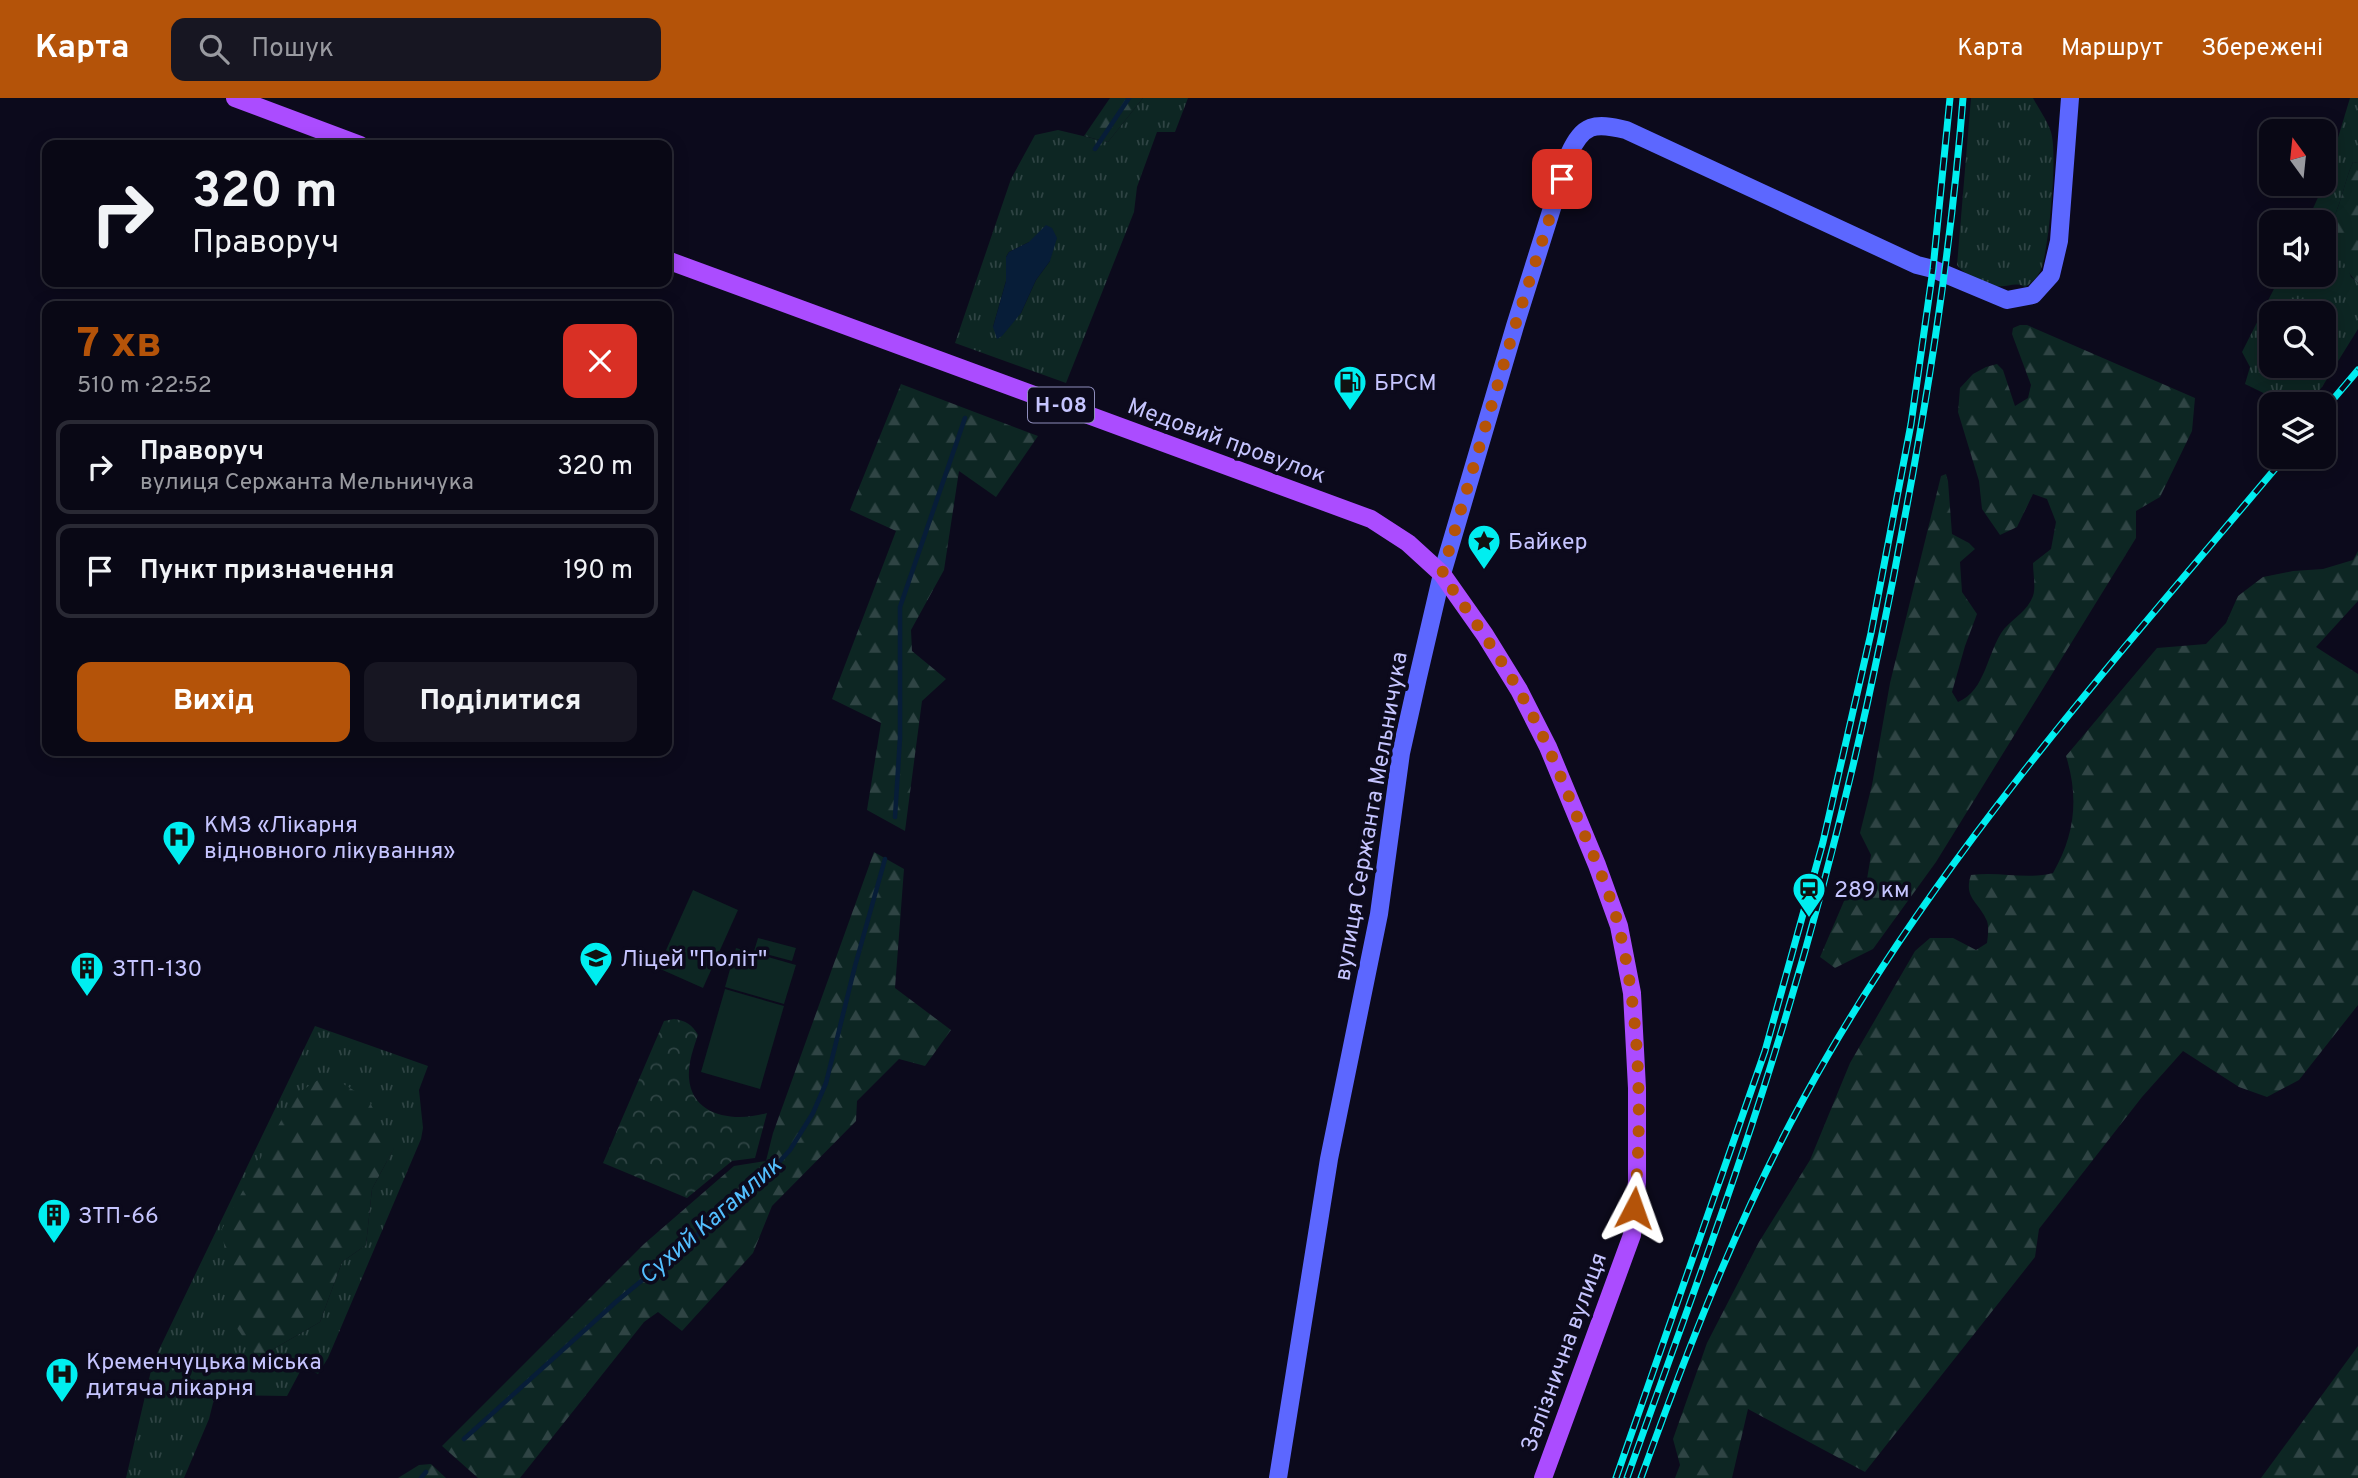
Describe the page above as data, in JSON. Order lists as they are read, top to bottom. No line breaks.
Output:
{"streets":{"main road":["Н-08","Медовий провулок","Залізнична вулиця"],"street":["вулиця Сержанта Мельничука"]},"crossings":[["Медовий провулок","вулиця Сержанта Мельничука"],["Медовий провулок","Залізнична вулиця"],["вулиця Сержанта Мельничука","Залізнична вулиця"]],"water":["Сухий Кагамлик"],"places":{"fuel station":["БРСМ"],"place":["Байкер"],"hospital":["КМЗ «Лікарня відновного лікування»","Кременчуцька міська дитяча лікарня"],"station":["289 км"],"school or university":["Ліцей \"Політ\""],"building":["ЗТП-130","ЗТП-66"]},"north":"top","page":{"header":"Карта","search":"Пошук","nav":["Карта","Маршрут","Збережені"],"turn":["320 m","Праворуч"],"heading":["7 хв","510 m · 22:52"],"list":[{"name":"Праворуч","note":"вулиця Сержанта Мельничука","value":"320 m"},{"name":"Пункт призначення","value":"190 m"}],"buttons":["Вихід","Поділитися"]}}
